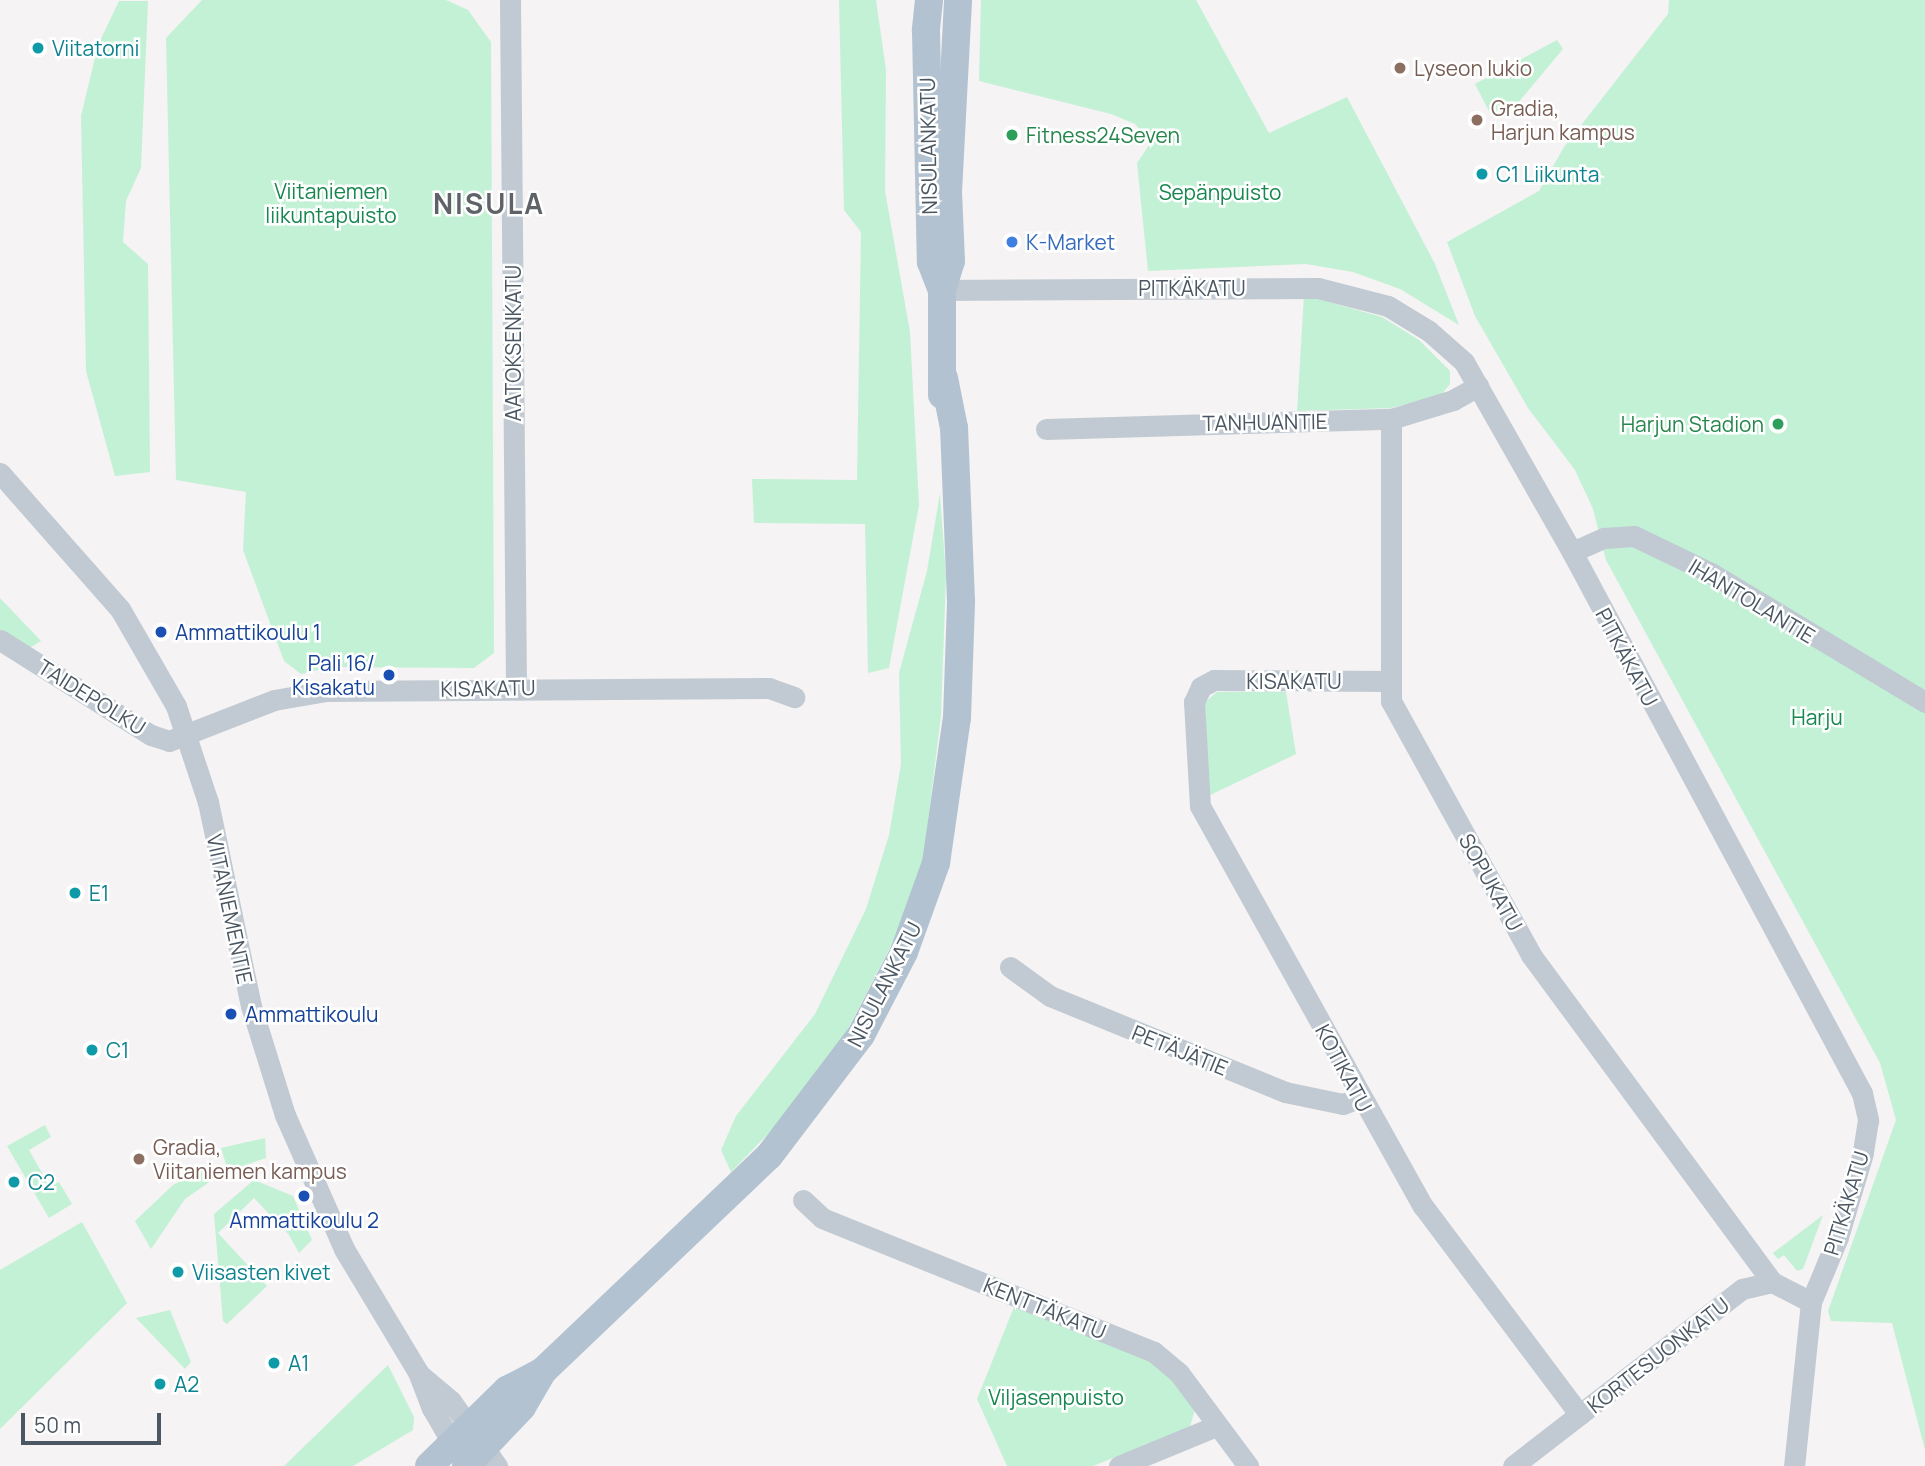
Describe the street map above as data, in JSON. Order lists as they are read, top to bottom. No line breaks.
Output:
{"streets":{"main road":["NISULANKATU"],"street":["PITKÄKATU","AATOKSENKATU","TANHUANTIE","IHANTOLANTIE","KISAKATU","TAIDEPOLKU","SOPUKATU","VIITANIEMENTIE","PETÄJÄTIE","KOTIKATU","KENTTÄKATU","KORTESUONKATU"]},"crossings":[["NISULANKATU","PITKÄKATU"],["NISULANKATU","VIITANIEMENTIE"],["PITKÄKATU","TANHUANTIE"],["PITKÄKATU","IHANTOLANTIE"],["AATOKSENKATU","KISAKATU"],["TANHUANTIE","SOPUKATU"],["KISAKATU","TAIDEPOLKU"],["KISAKATU","SOPUKATU"],["KISAKATU","VIITANIEMENTIE"],["KISAKATU","KOTIKATU"],["TAIDEPOLKU","VIITANIEMENTIE"],["SOPUKATU","KORTESUONKATU"],["PETÄJÄTIE","KOTIKATU"],["KOTIKATU","KORTESUONKATU"]],"districts":["NISULA"],"parks":["Viitaniemen liikuntapuisto","Sepänpuisto","Harju","Viljasenpuisto"],"places":["Viitatorni","Lyseon lukio","Gradia, Harjun kampus","Fitness24Seven","C1 Liikunta","K-Market","Harjun Stadion","Ammattikoulu 1","Pali 16/ Kisakatu","E1","Ammattikoulu","C1","Gradia, Viitaniemen kampus","C2","Ammattikoulu 2","Viisasten kivet","A1","A2"],"scale_bar":"50 m"}
